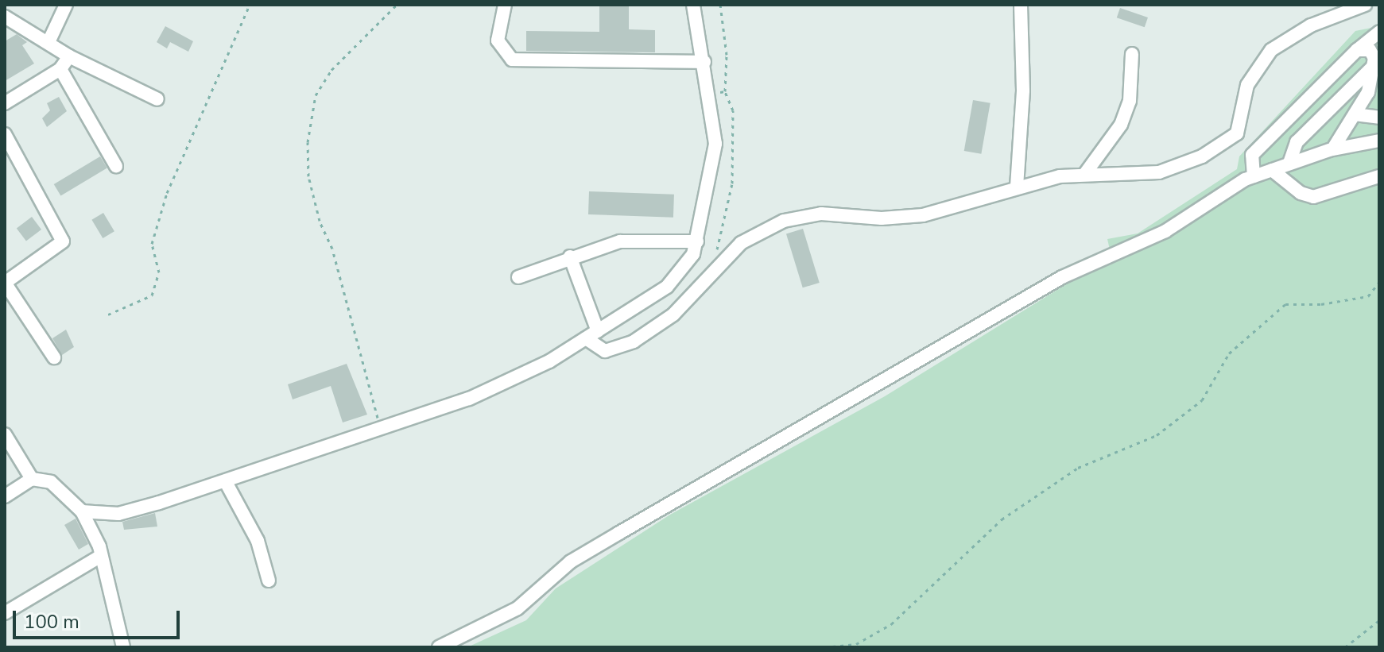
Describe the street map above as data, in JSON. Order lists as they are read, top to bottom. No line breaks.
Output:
{"scale_bar":"100 m"}
